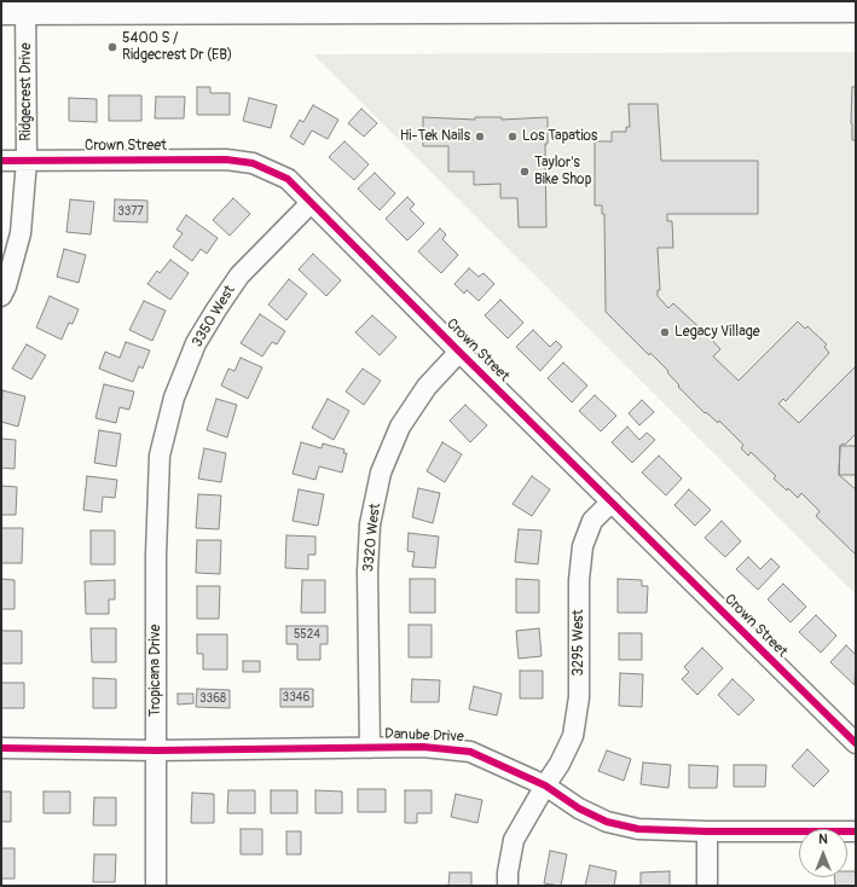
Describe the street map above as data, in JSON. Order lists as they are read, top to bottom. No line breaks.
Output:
{"streets":{"street":["Ridgecrest Drive","Crown Street","3350 West","3320 West","3295 West","Tropicana Drive","Danube Drive"]},"crossings":[["Ridgecrest Drive","Crown Street"],["Crown Street","3350 West"],["Crown Street","3320 West"],["Crown Street","3295 West"],["3350 West","Tropicana Drive"],["3320 West","Danube Drive"],["3295 West","Danube Drive"],["Tropicana Drive","Danube Drive"]],"places":["5400 S / Ridgecrest Dr (EB)","Hi-Tek Nails","Los Tapatios","Taylor's Bike Shop","Legacy Village"],"house_numbers":["3377","5524","3346","3368"],"north":"top"}
